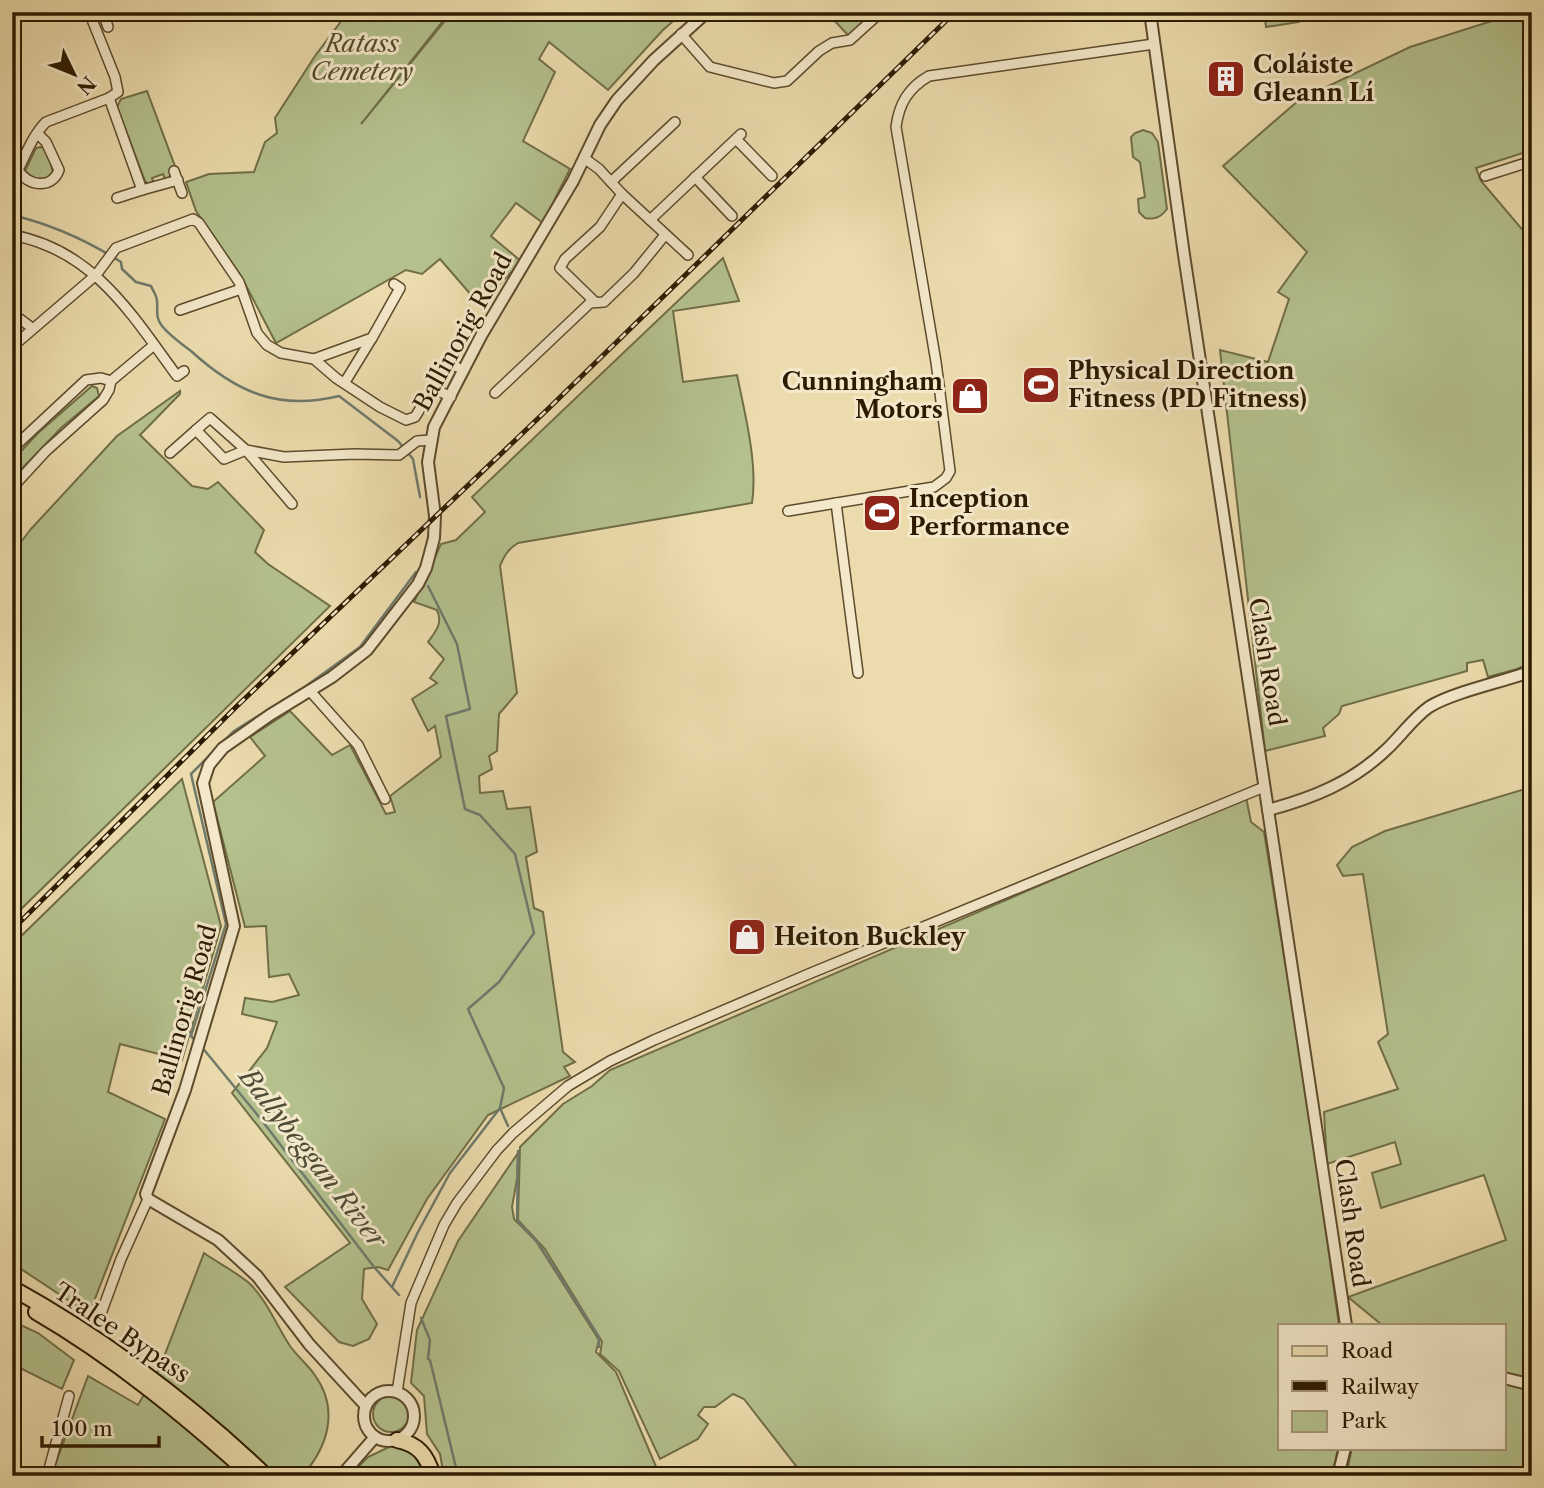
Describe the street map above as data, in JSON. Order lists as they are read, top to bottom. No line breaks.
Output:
{"streets":{"main road":["Tralee Bypass"],"street":["Ballinorig Road","Clash Road"]},"water":["Ballybeggan River"],"parks":["Ratass Cemetery"],"places":{"building":["Coláiste Gleann Lí"],"sports":["Physical Direction Fitness (PD Fitness)","Inception Performance"],"shop":["Cunningham Motors","Heiton Buckley"]},"legend":["Road","Railway","Park"],"scale_bar":"100 m","north":"bottom right"}
